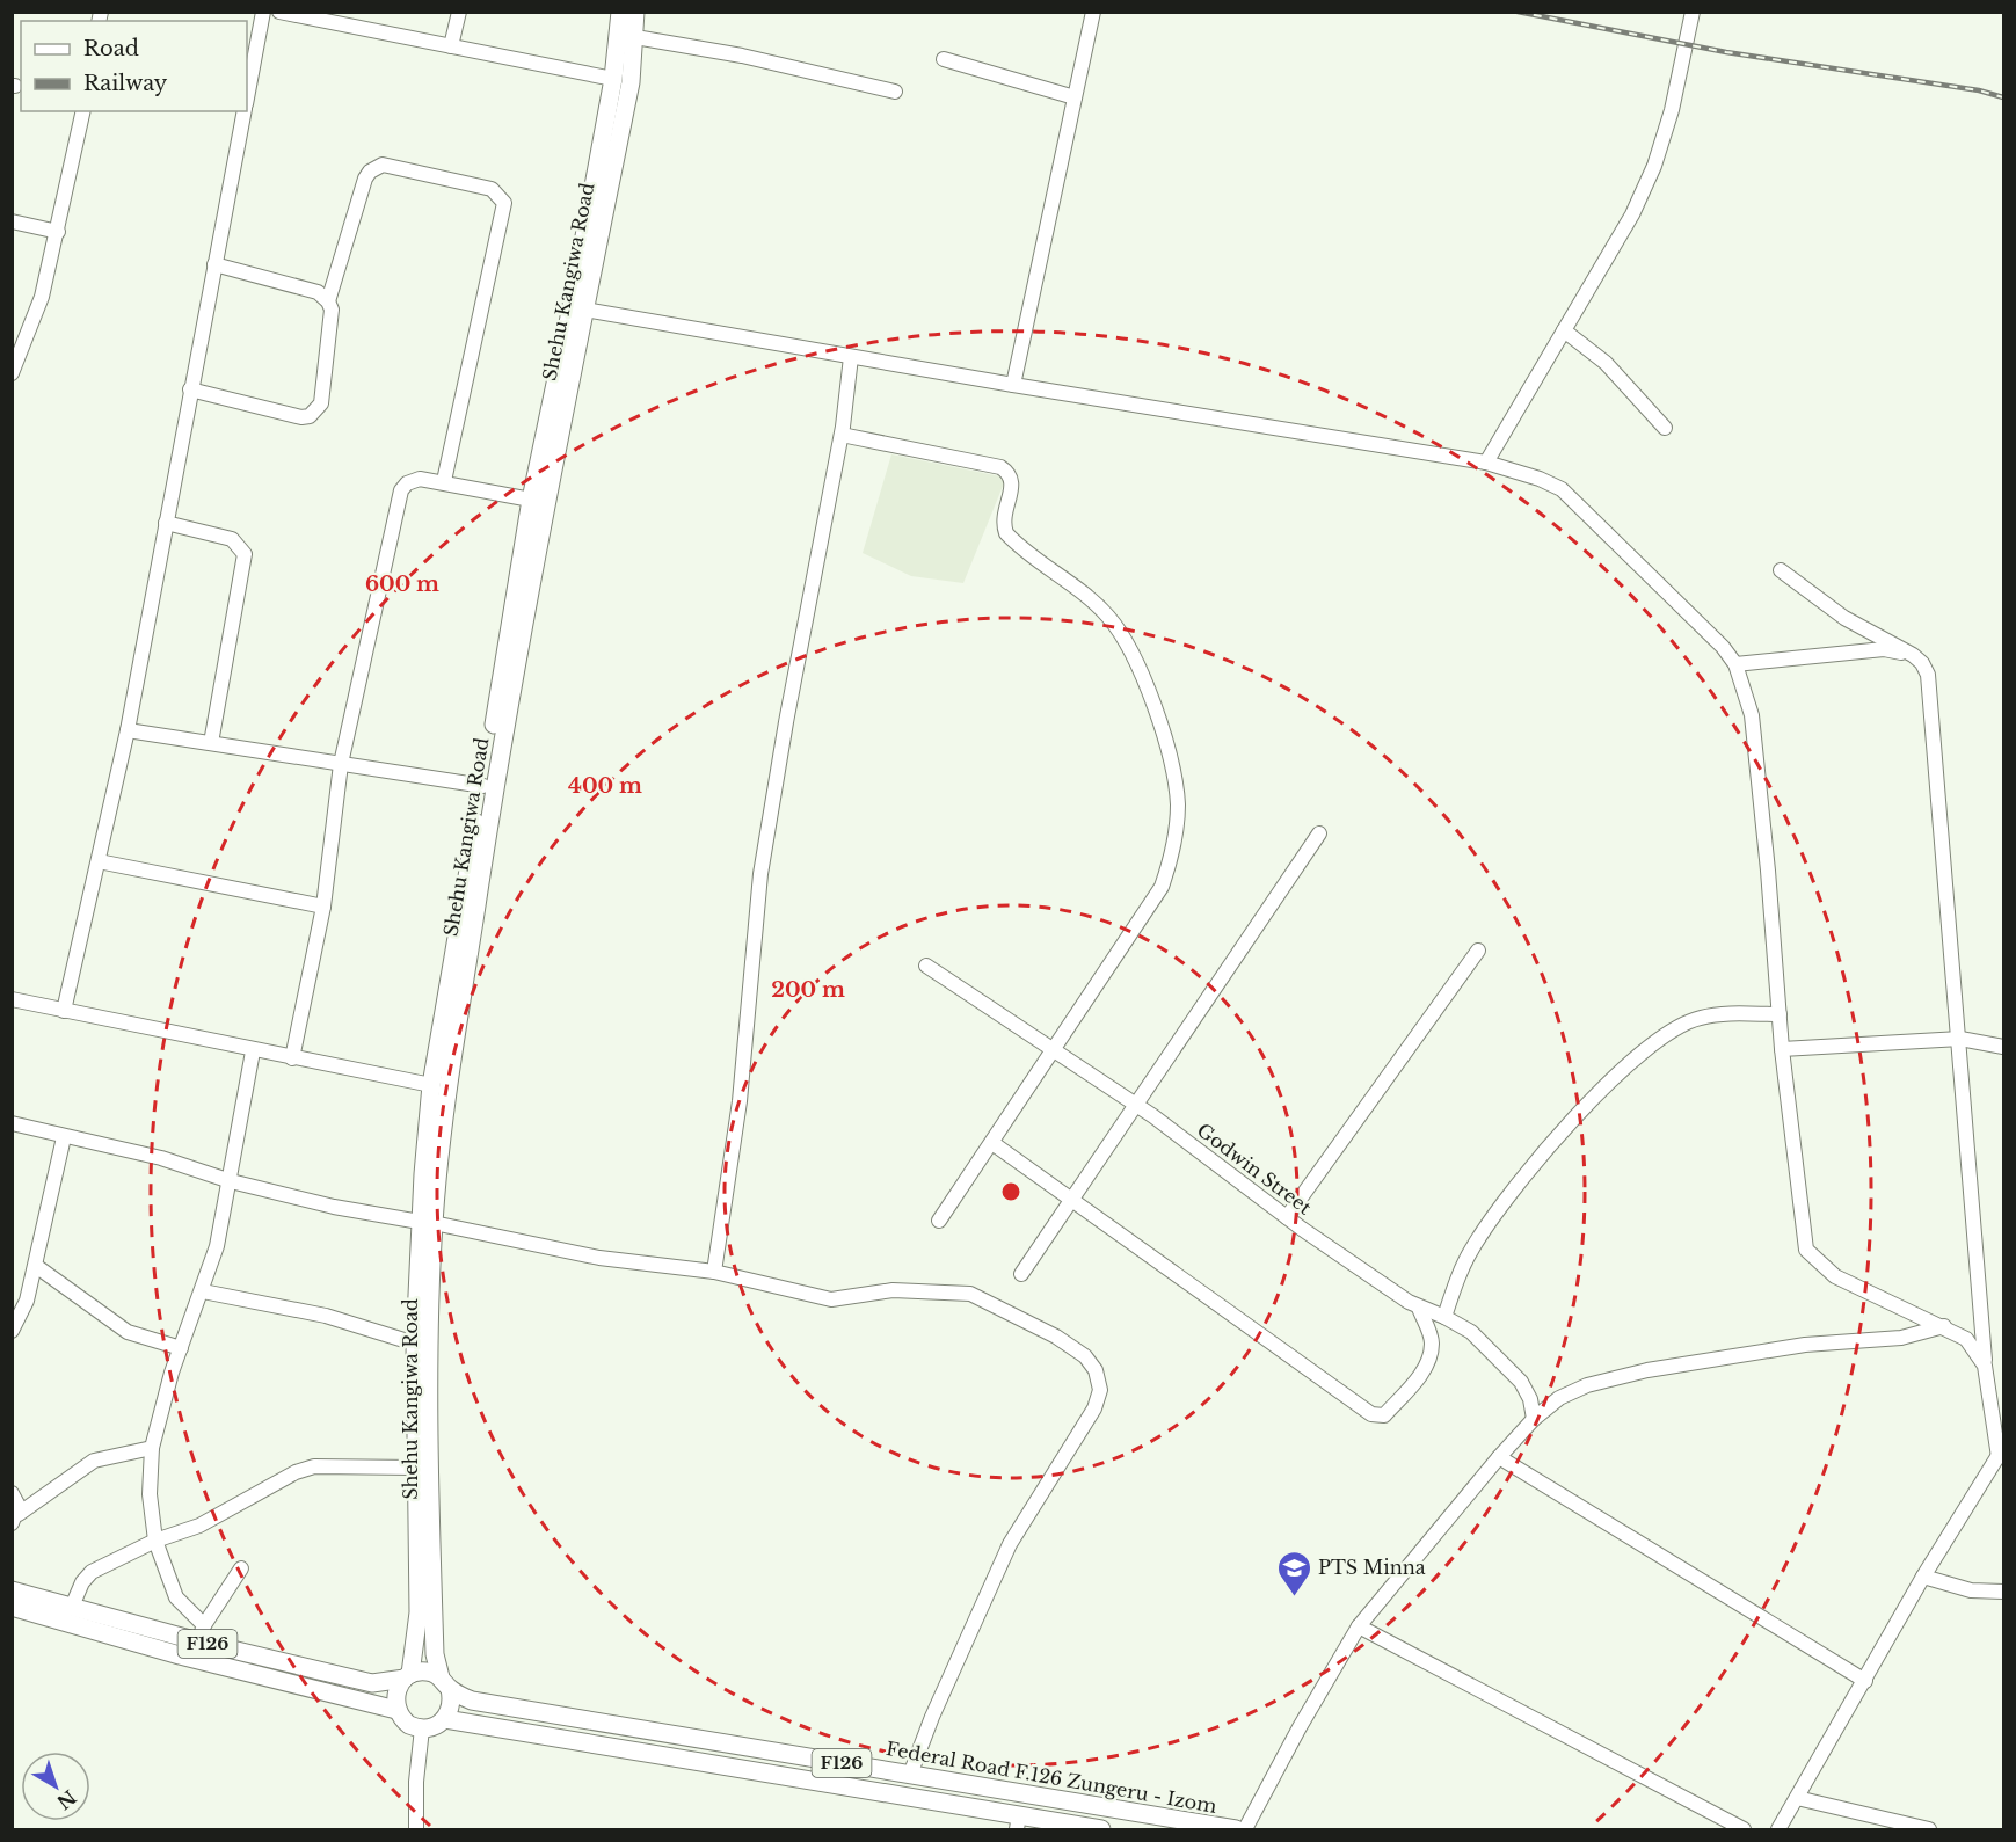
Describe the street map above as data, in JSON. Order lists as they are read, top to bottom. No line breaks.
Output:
{"streets":{"main road":["Shehu Kangiwa Road","F126","Federal Road F.126 Zungeru - Izom"],"street":["Godwin Street"]},"crossings":[["Shehu Kangiwa Road","F126"],["Shehu Kangiwa Road","Federal Road F.126 Zungeru - Izom"],["F126","Federal Road F.126 Zungeru - Izom"]],"places":{"school or university":["PTS Minna"]},"legend":["Road","Railway"],"north":"bottom right","rings":["600 m","400 m","200 m"]}
